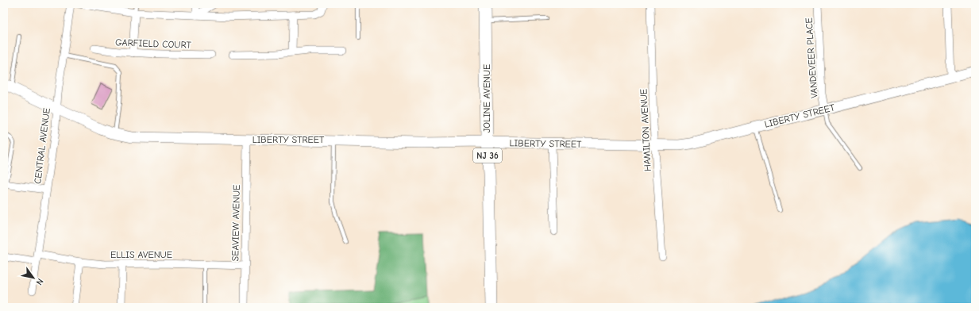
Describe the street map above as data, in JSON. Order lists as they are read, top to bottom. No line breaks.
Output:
{"streets":{"main road":["JOLINE AVENUE","NJ 36"],"street":["GARFIELD COURT","VANDEVEER PLACE","LIBERTY STREET","HAMILTON AVENUE","CENTRAL AVENUE","SEAVIEW AVENUE","ELLIS AVENUE"]},"crossings":[["VANDEVEER PLACE","LIBERTY STREET"],["JOLINE AVENUE","LIBERTY STREET"],["LIBERTY STREET","HAMILTON AVENUE"],["LIBERTY STREET","CENTRAL AVENUE"],["LIBERTY STREET","SEAVIEW AVENUE"],["CENTRAL AVENUE","ELLIS AVENUE"],["SEAVIEW AVENUE","ELLIS AVENUE"]],"north":"bottom right"}
